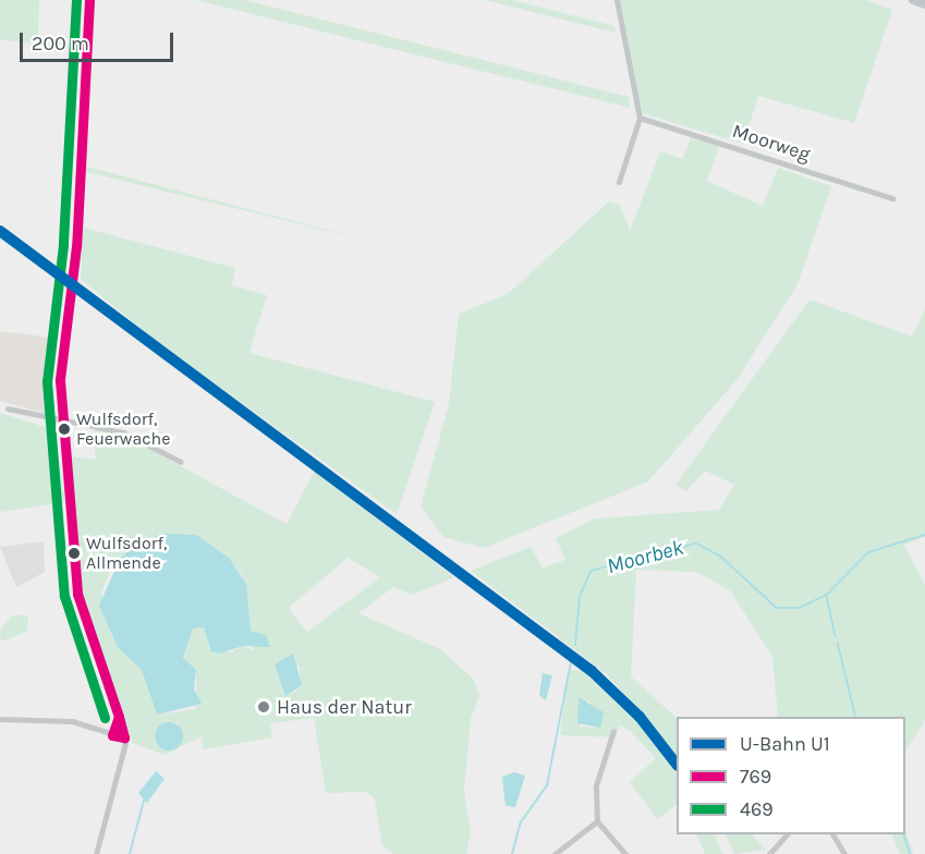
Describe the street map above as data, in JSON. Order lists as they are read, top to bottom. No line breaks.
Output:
{"streets":{"street":["Moorweg"]},"water":["Moorbek"],"places":["Wulfsdorf, Feuerwache","Wulfsdorf, Allmende","Haus der Natur"],"lines":["transit line 769","transit line 469","metro line U1"],"legend":["U-Bahn U1","769","469"],"scale_bar":"200 m"}
